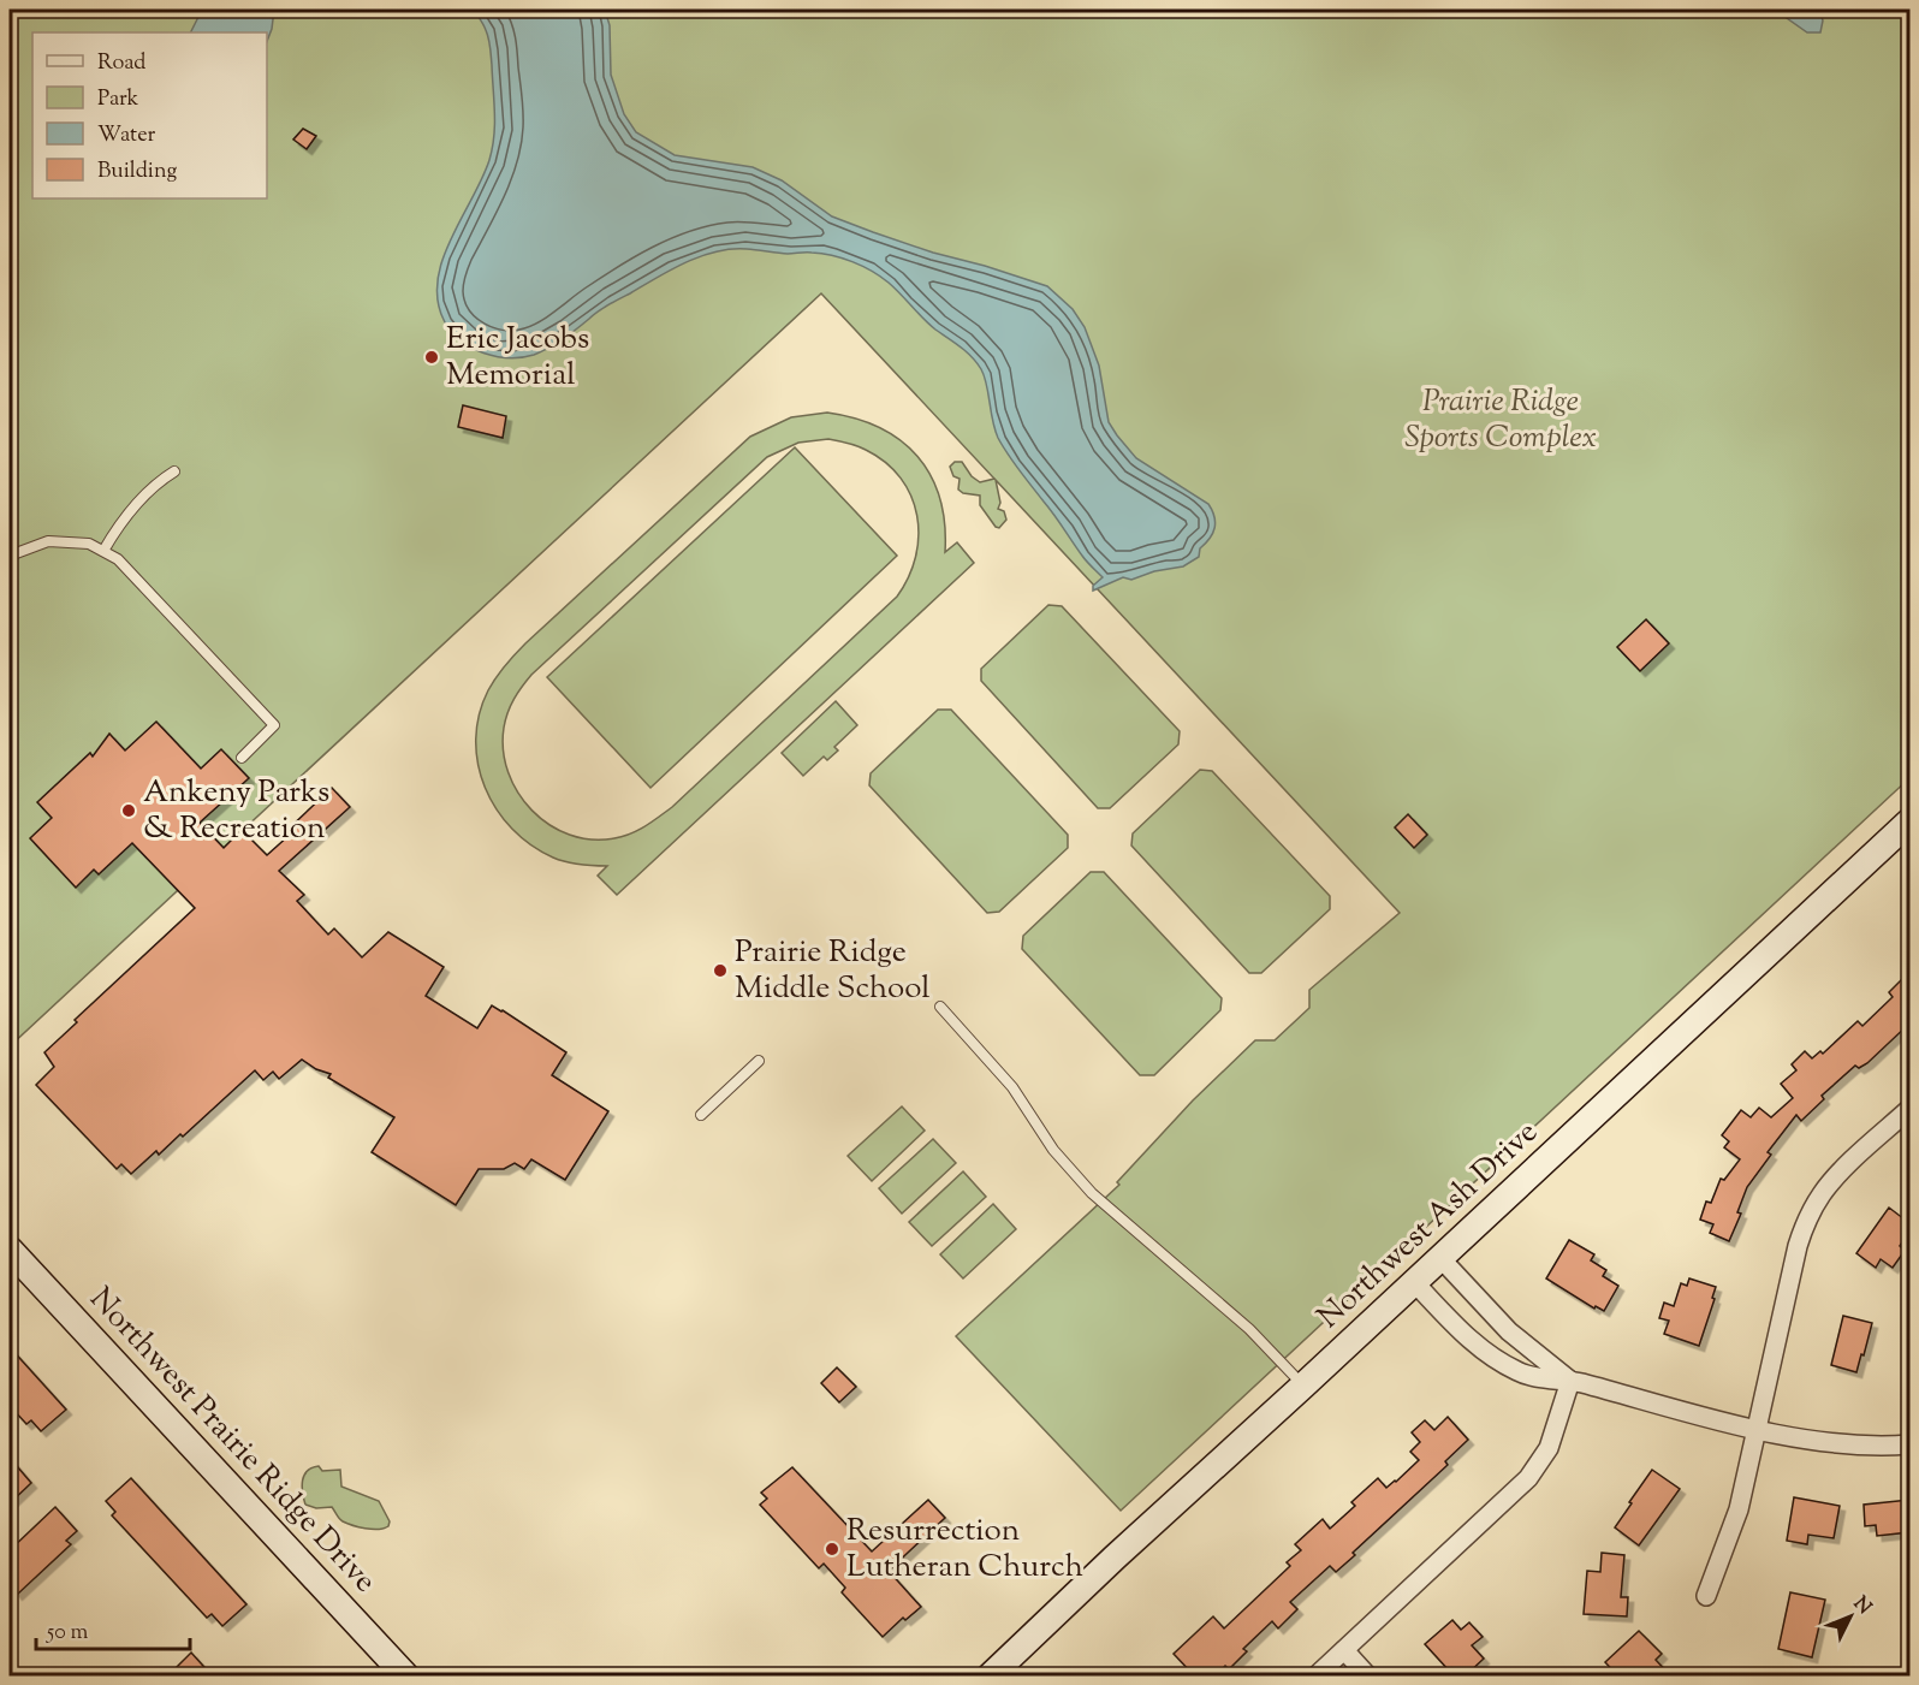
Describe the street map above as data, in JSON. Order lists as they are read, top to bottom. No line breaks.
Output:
{"streets":{"street":["Northwest Ash Drive","Northwest Prairie Ridge Drive"]},"parks":["Prairie Ridge Sports Complex"],"places":["Eric Jacobs Memorial","Ankeny Parks & Recreation","Prairie Ridge Middle School","Resurrection Lutheran Church"],"legend":["Road","Park","Water","Building"],"scale_bar":"50 m","north":"top right"}
